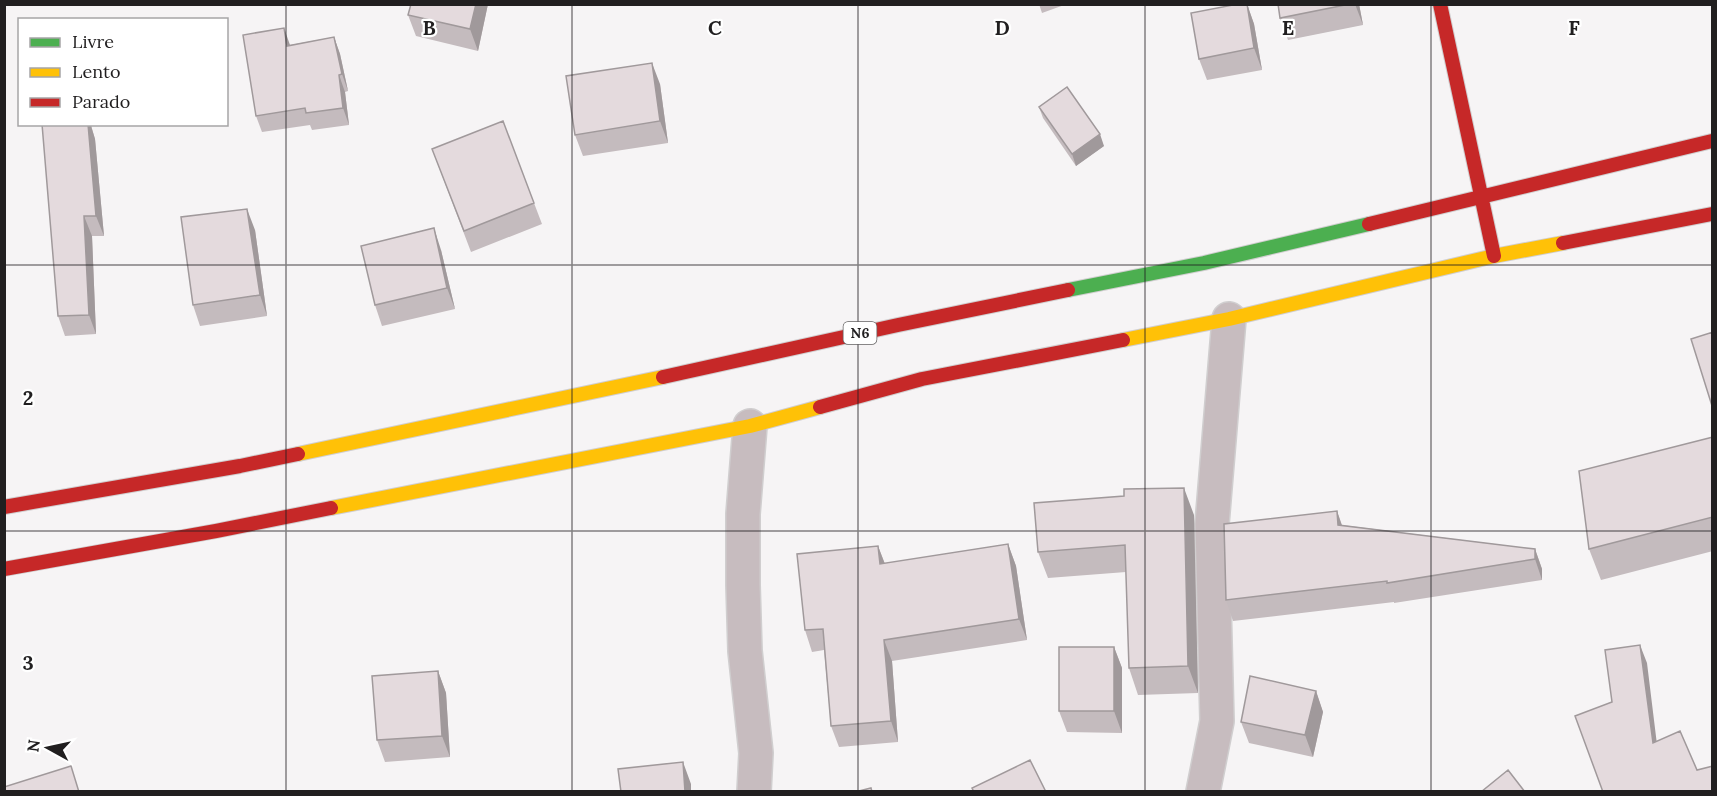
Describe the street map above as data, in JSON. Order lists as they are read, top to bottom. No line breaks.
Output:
{"streets":{"main road":["N6"]},"legend":["Livre","Lento","Parado"],"north":"left","grid":{"columns":["B","C","D","E","F"],"rows":["2","3"]}}
